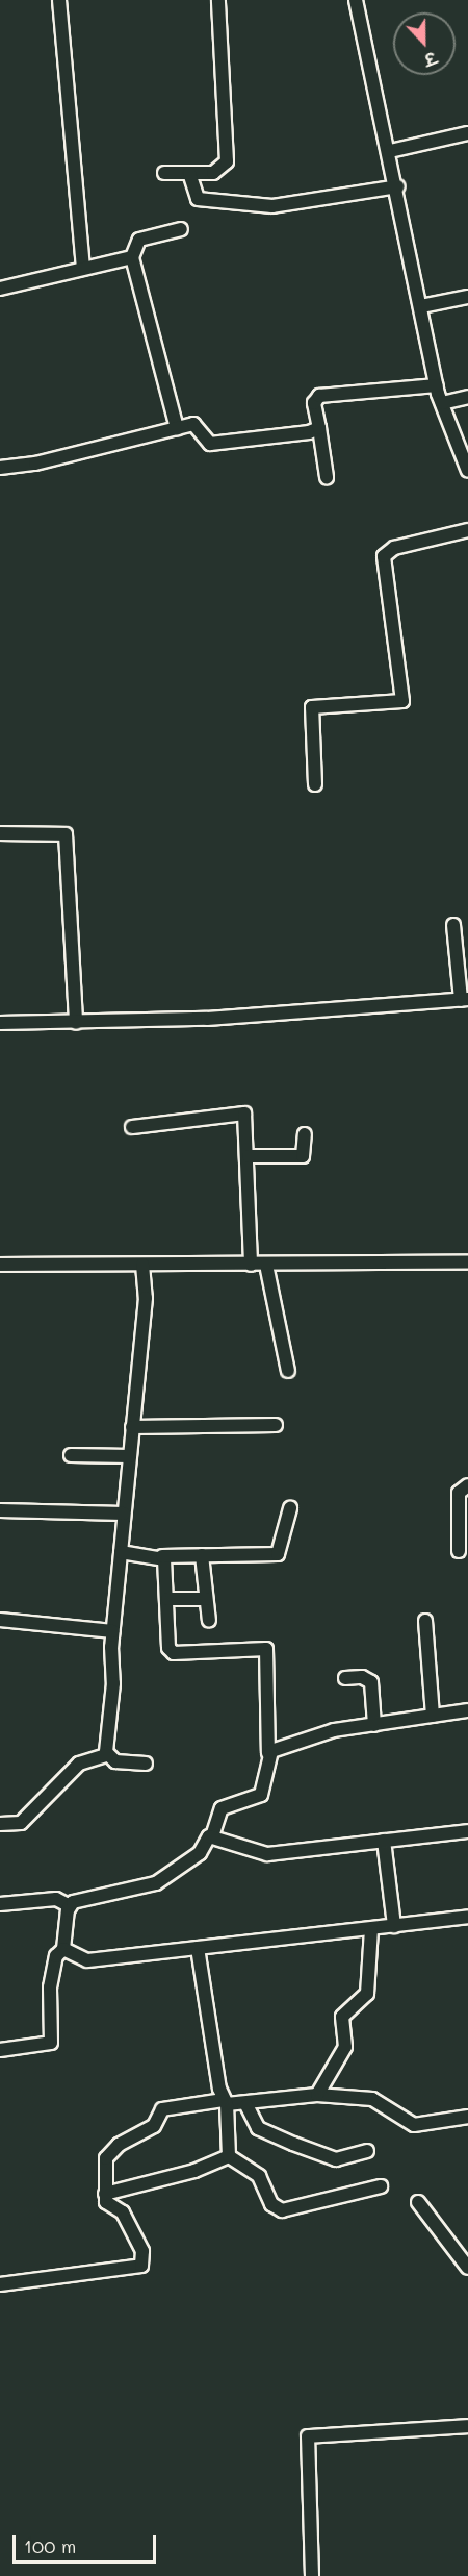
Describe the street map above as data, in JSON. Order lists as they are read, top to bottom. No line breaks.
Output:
{"scale_bar":"100 m","north":"bottom"}
